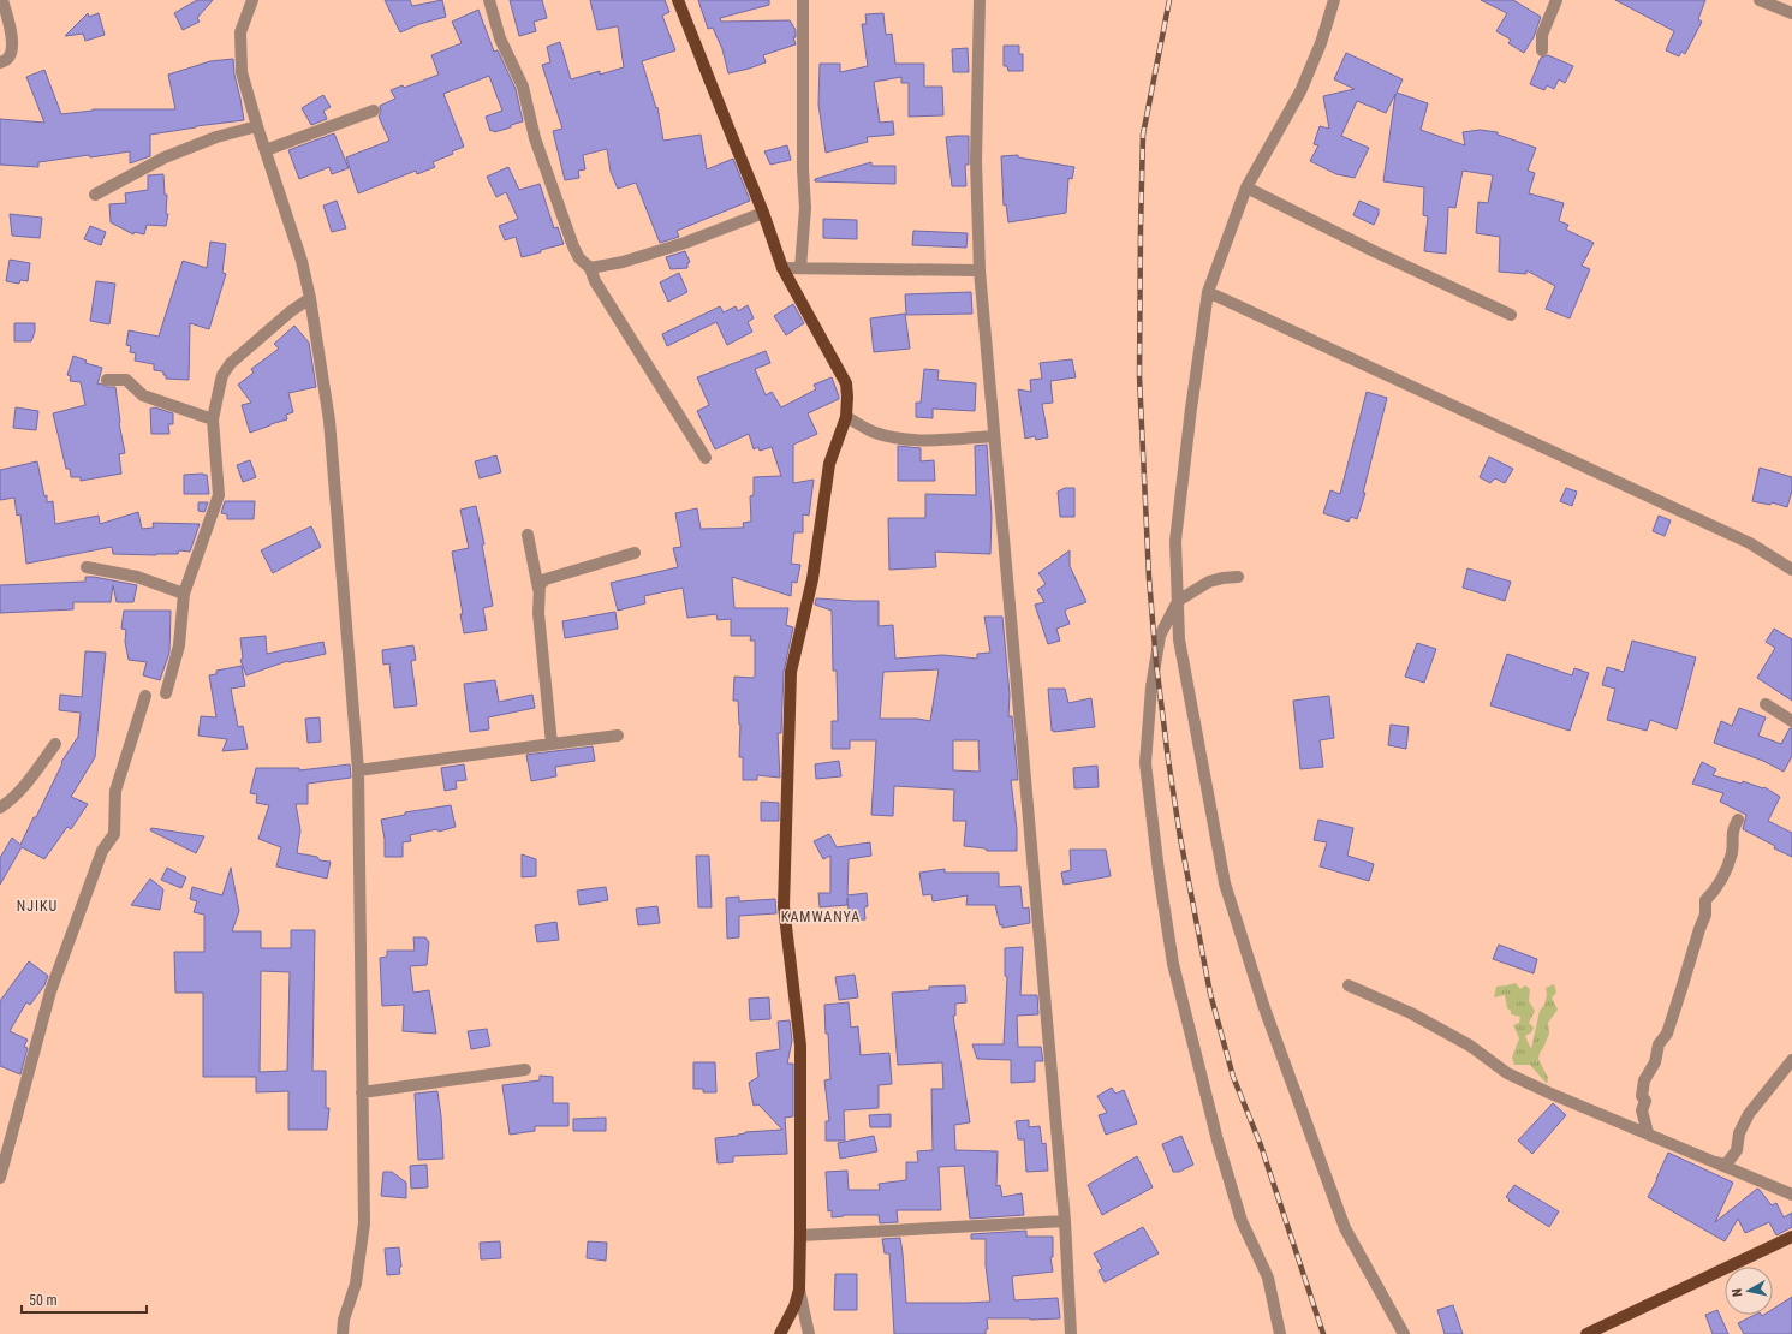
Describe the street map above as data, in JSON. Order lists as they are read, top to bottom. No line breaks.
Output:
{"districts":["NJIKU","KAMWANYA"],"scale_bar":"50 m","north":"left"}
